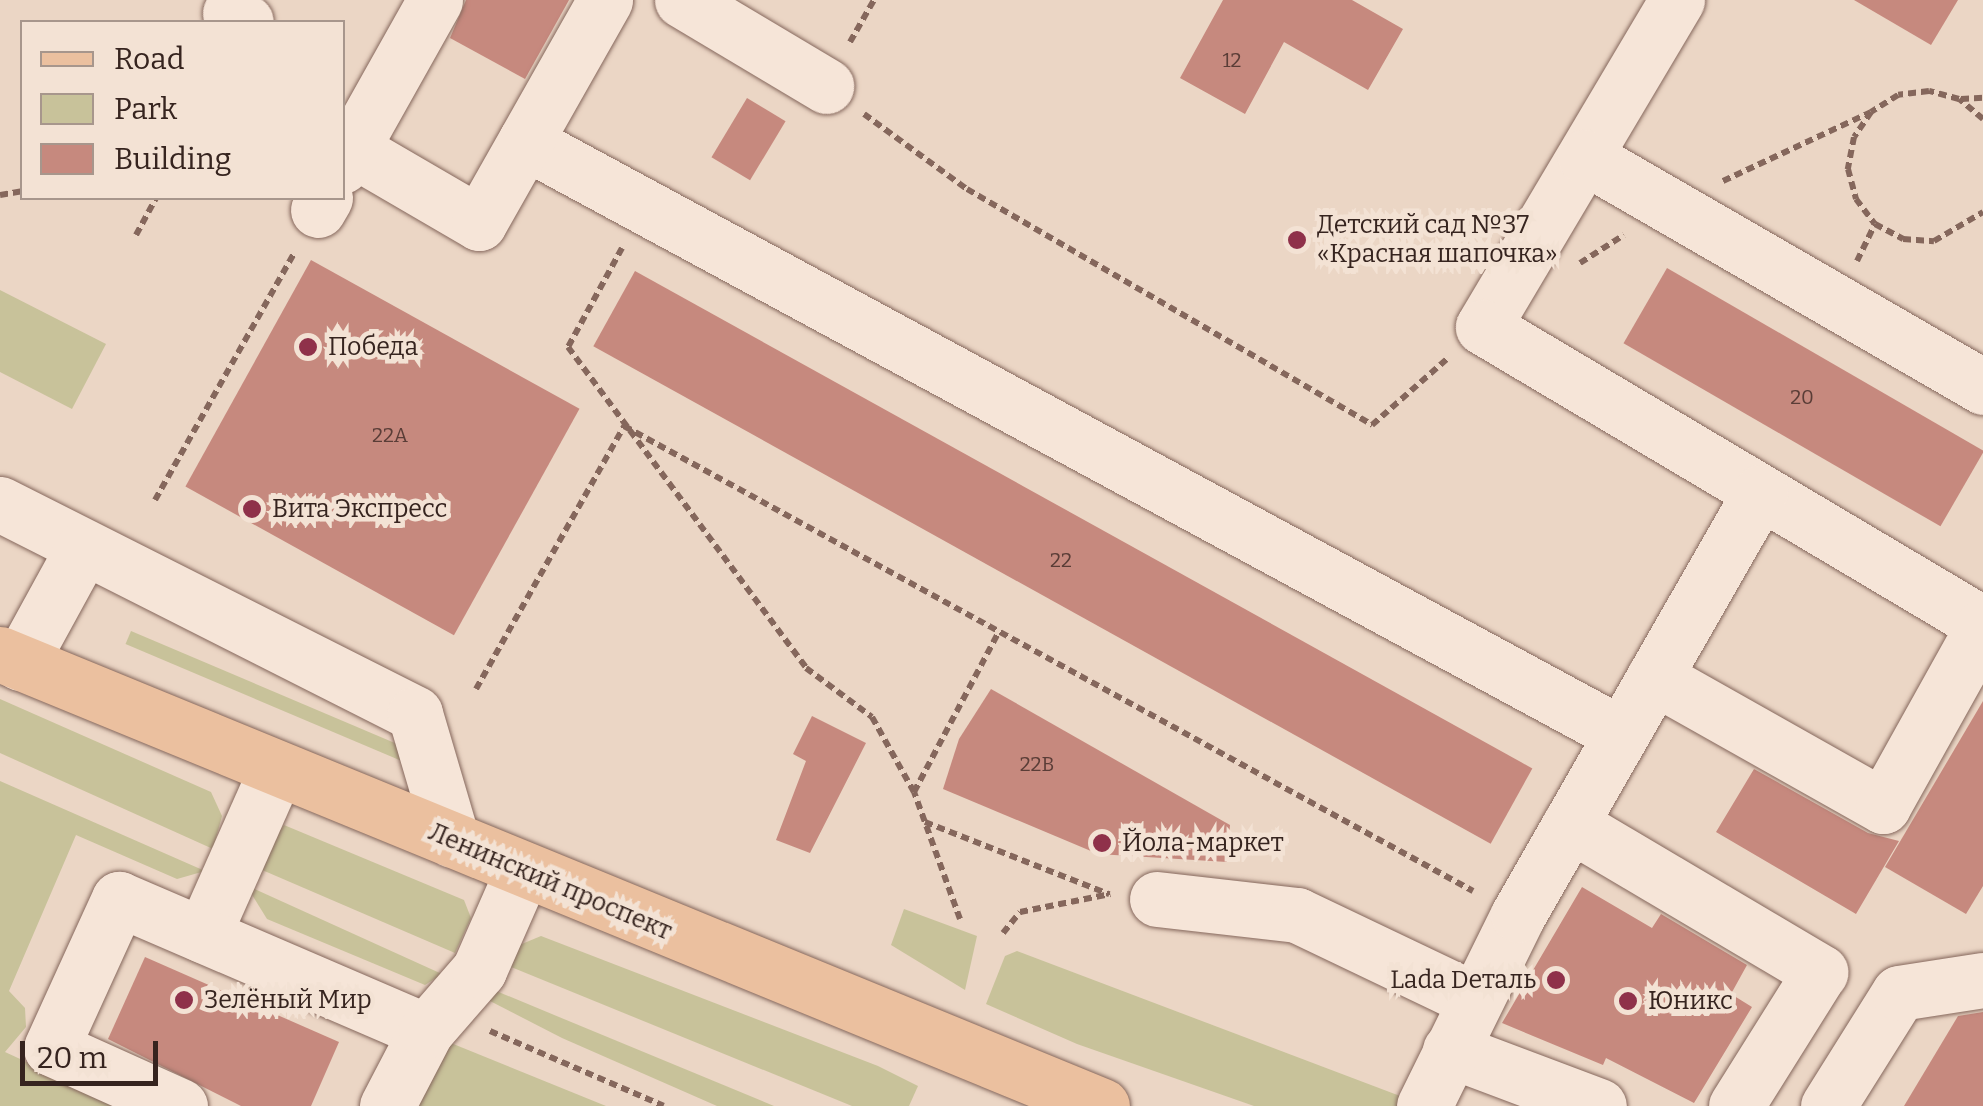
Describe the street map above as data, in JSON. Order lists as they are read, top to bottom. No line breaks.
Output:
{"streets":{"main road":["Ленинский проспект"]},"places":["Детский сад №37 «Красная шапочка»","Победа","Вита Экспресс","Йола-маркет","Lada Dеталь","Зелёный Мир","Юникс"],"house_numbers":["12","20","22А","22","22В"],"legend":["Road","Park","Building"],"scale_bar":"20 m"}
